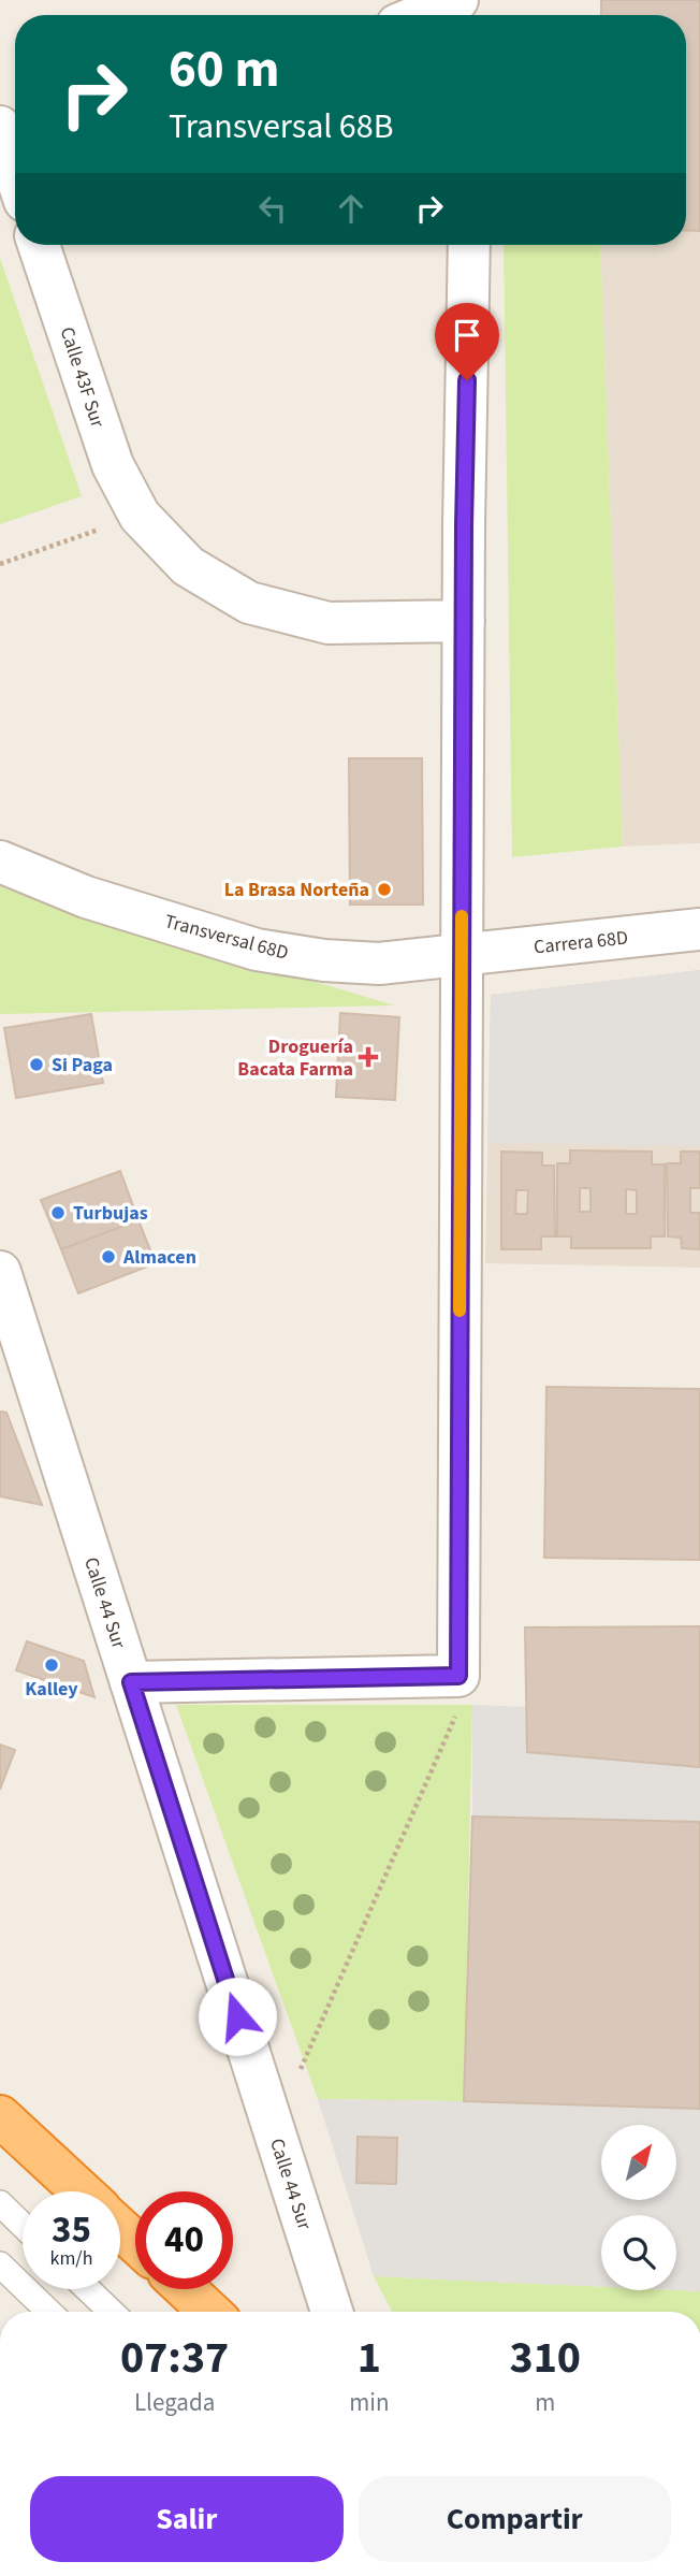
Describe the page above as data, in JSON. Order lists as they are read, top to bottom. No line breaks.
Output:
{"streets":{"street":["Calle 43F Sur","Transversal 68D","Carrera 68D","Calle 44 Sur"]},"crossings":[["Transversal 68D","Carrera 68D"]],"places":{"other":["La Brasa Norteña","Si Paga","Turbujas","Almacen","Kalley"],"health":["Droguería Bacata Farma"]},"north":"top right","page":{"turn":["60 m","Transversal 68B"],"speed":"35 km/h","limit":"40","eta":["07:37","Llegada","1","min","310","m"],"buttons":["Salir","Compartir"]}}
